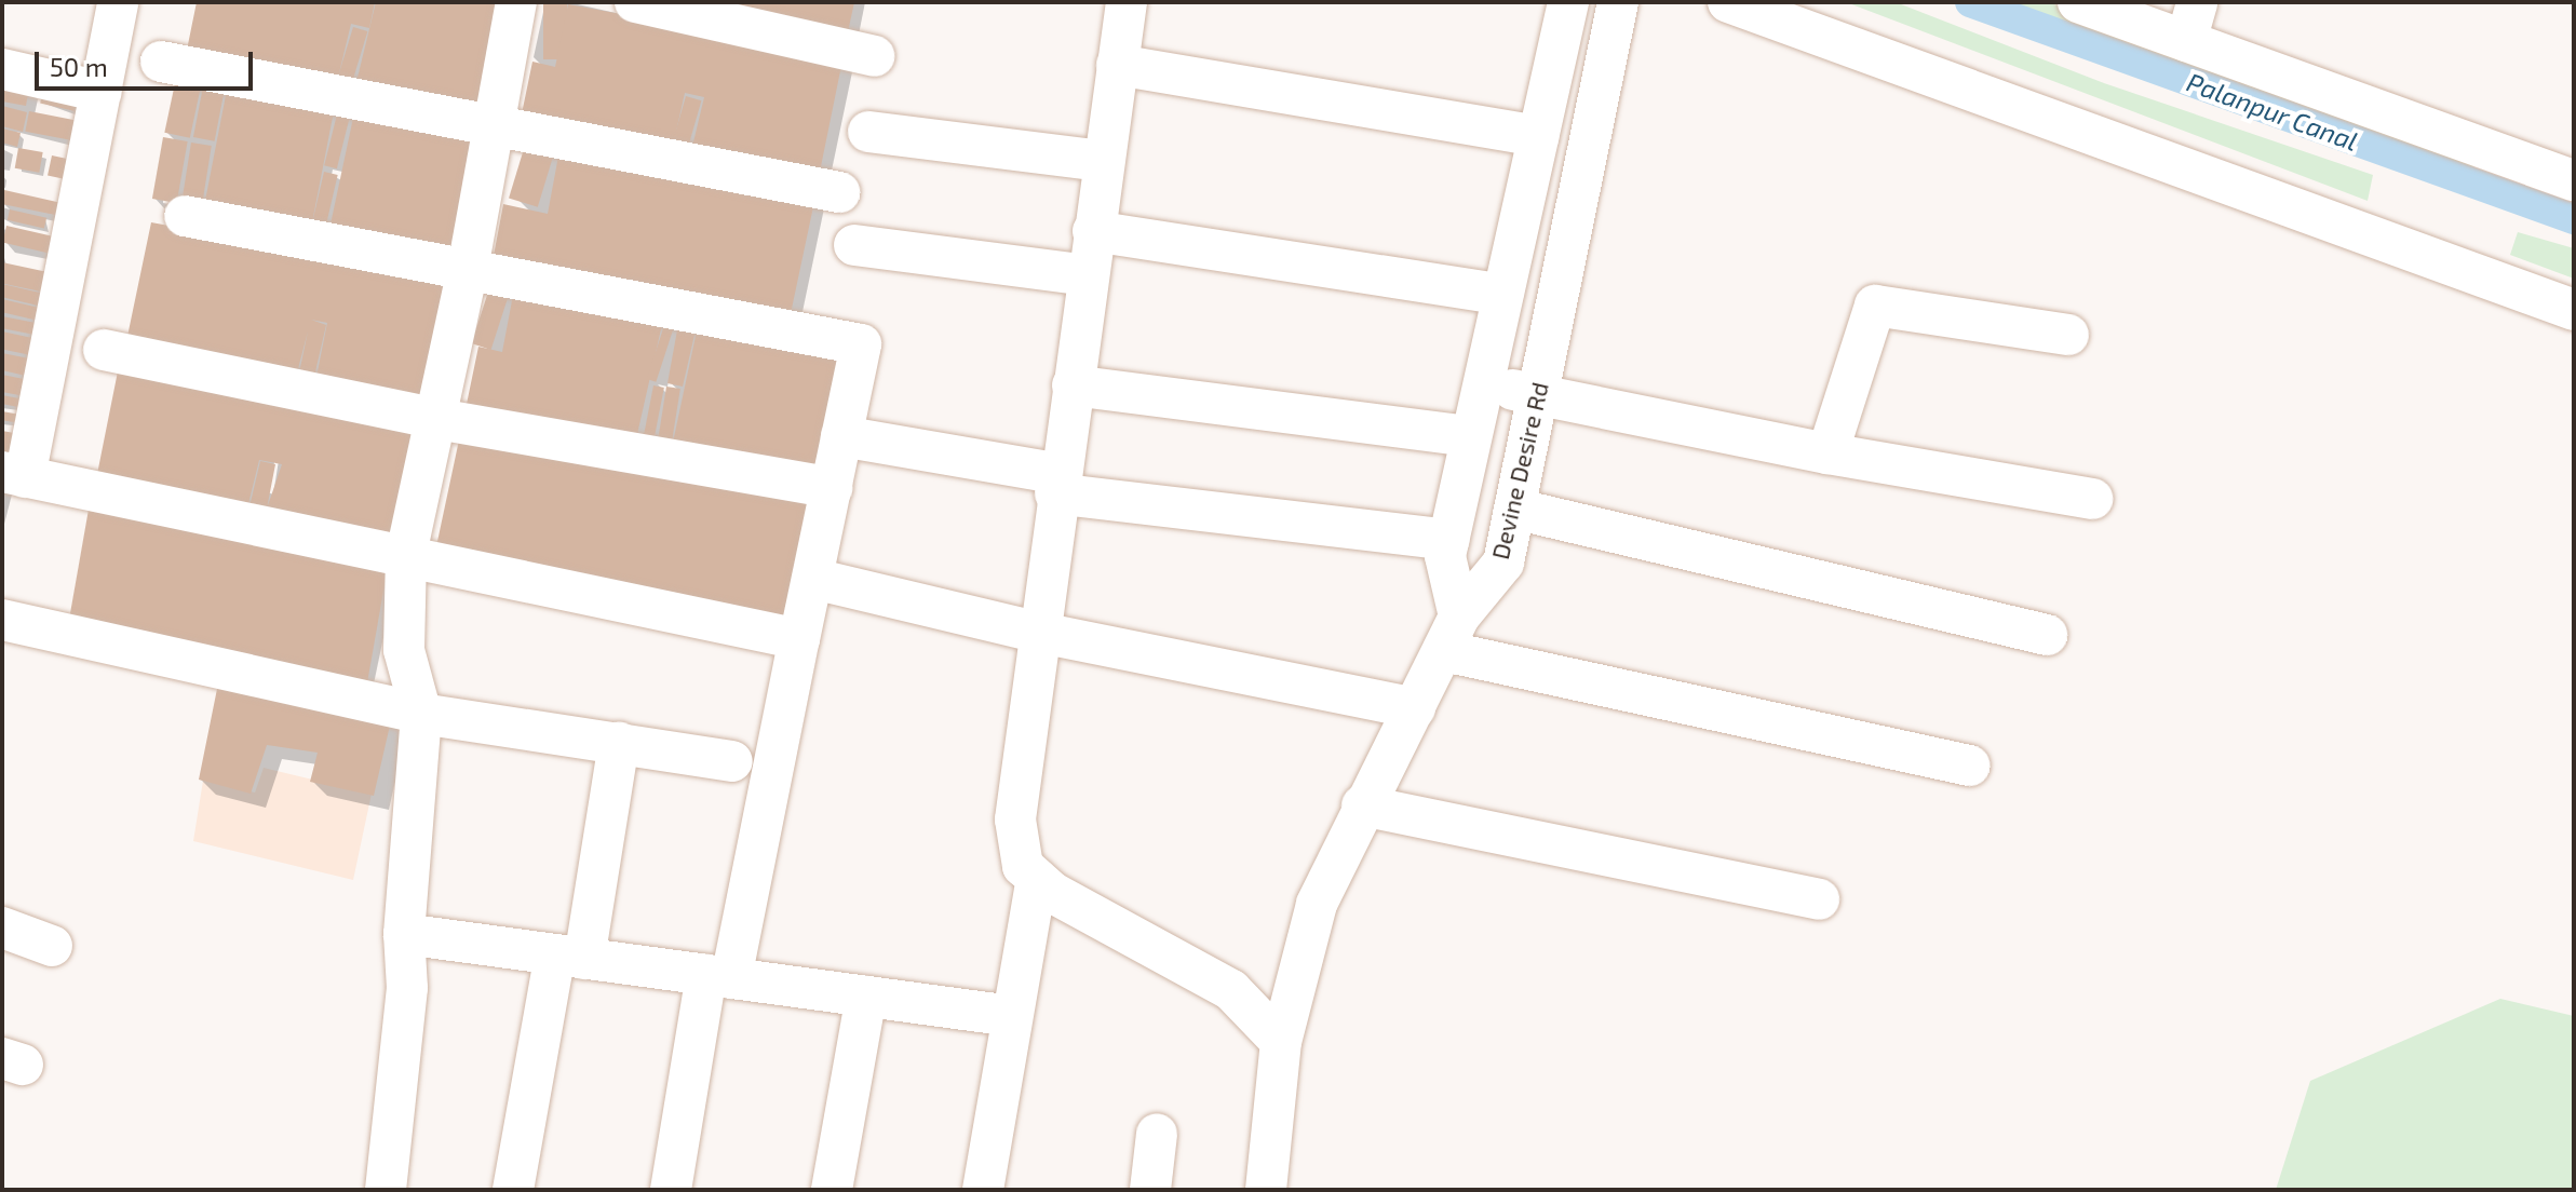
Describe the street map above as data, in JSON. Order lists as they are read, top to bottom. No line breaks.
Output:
{"streets":{"street":["Devine Desire Rd"]},"water":["Palanpur Canal"],"scale_bar":"50 m"}
